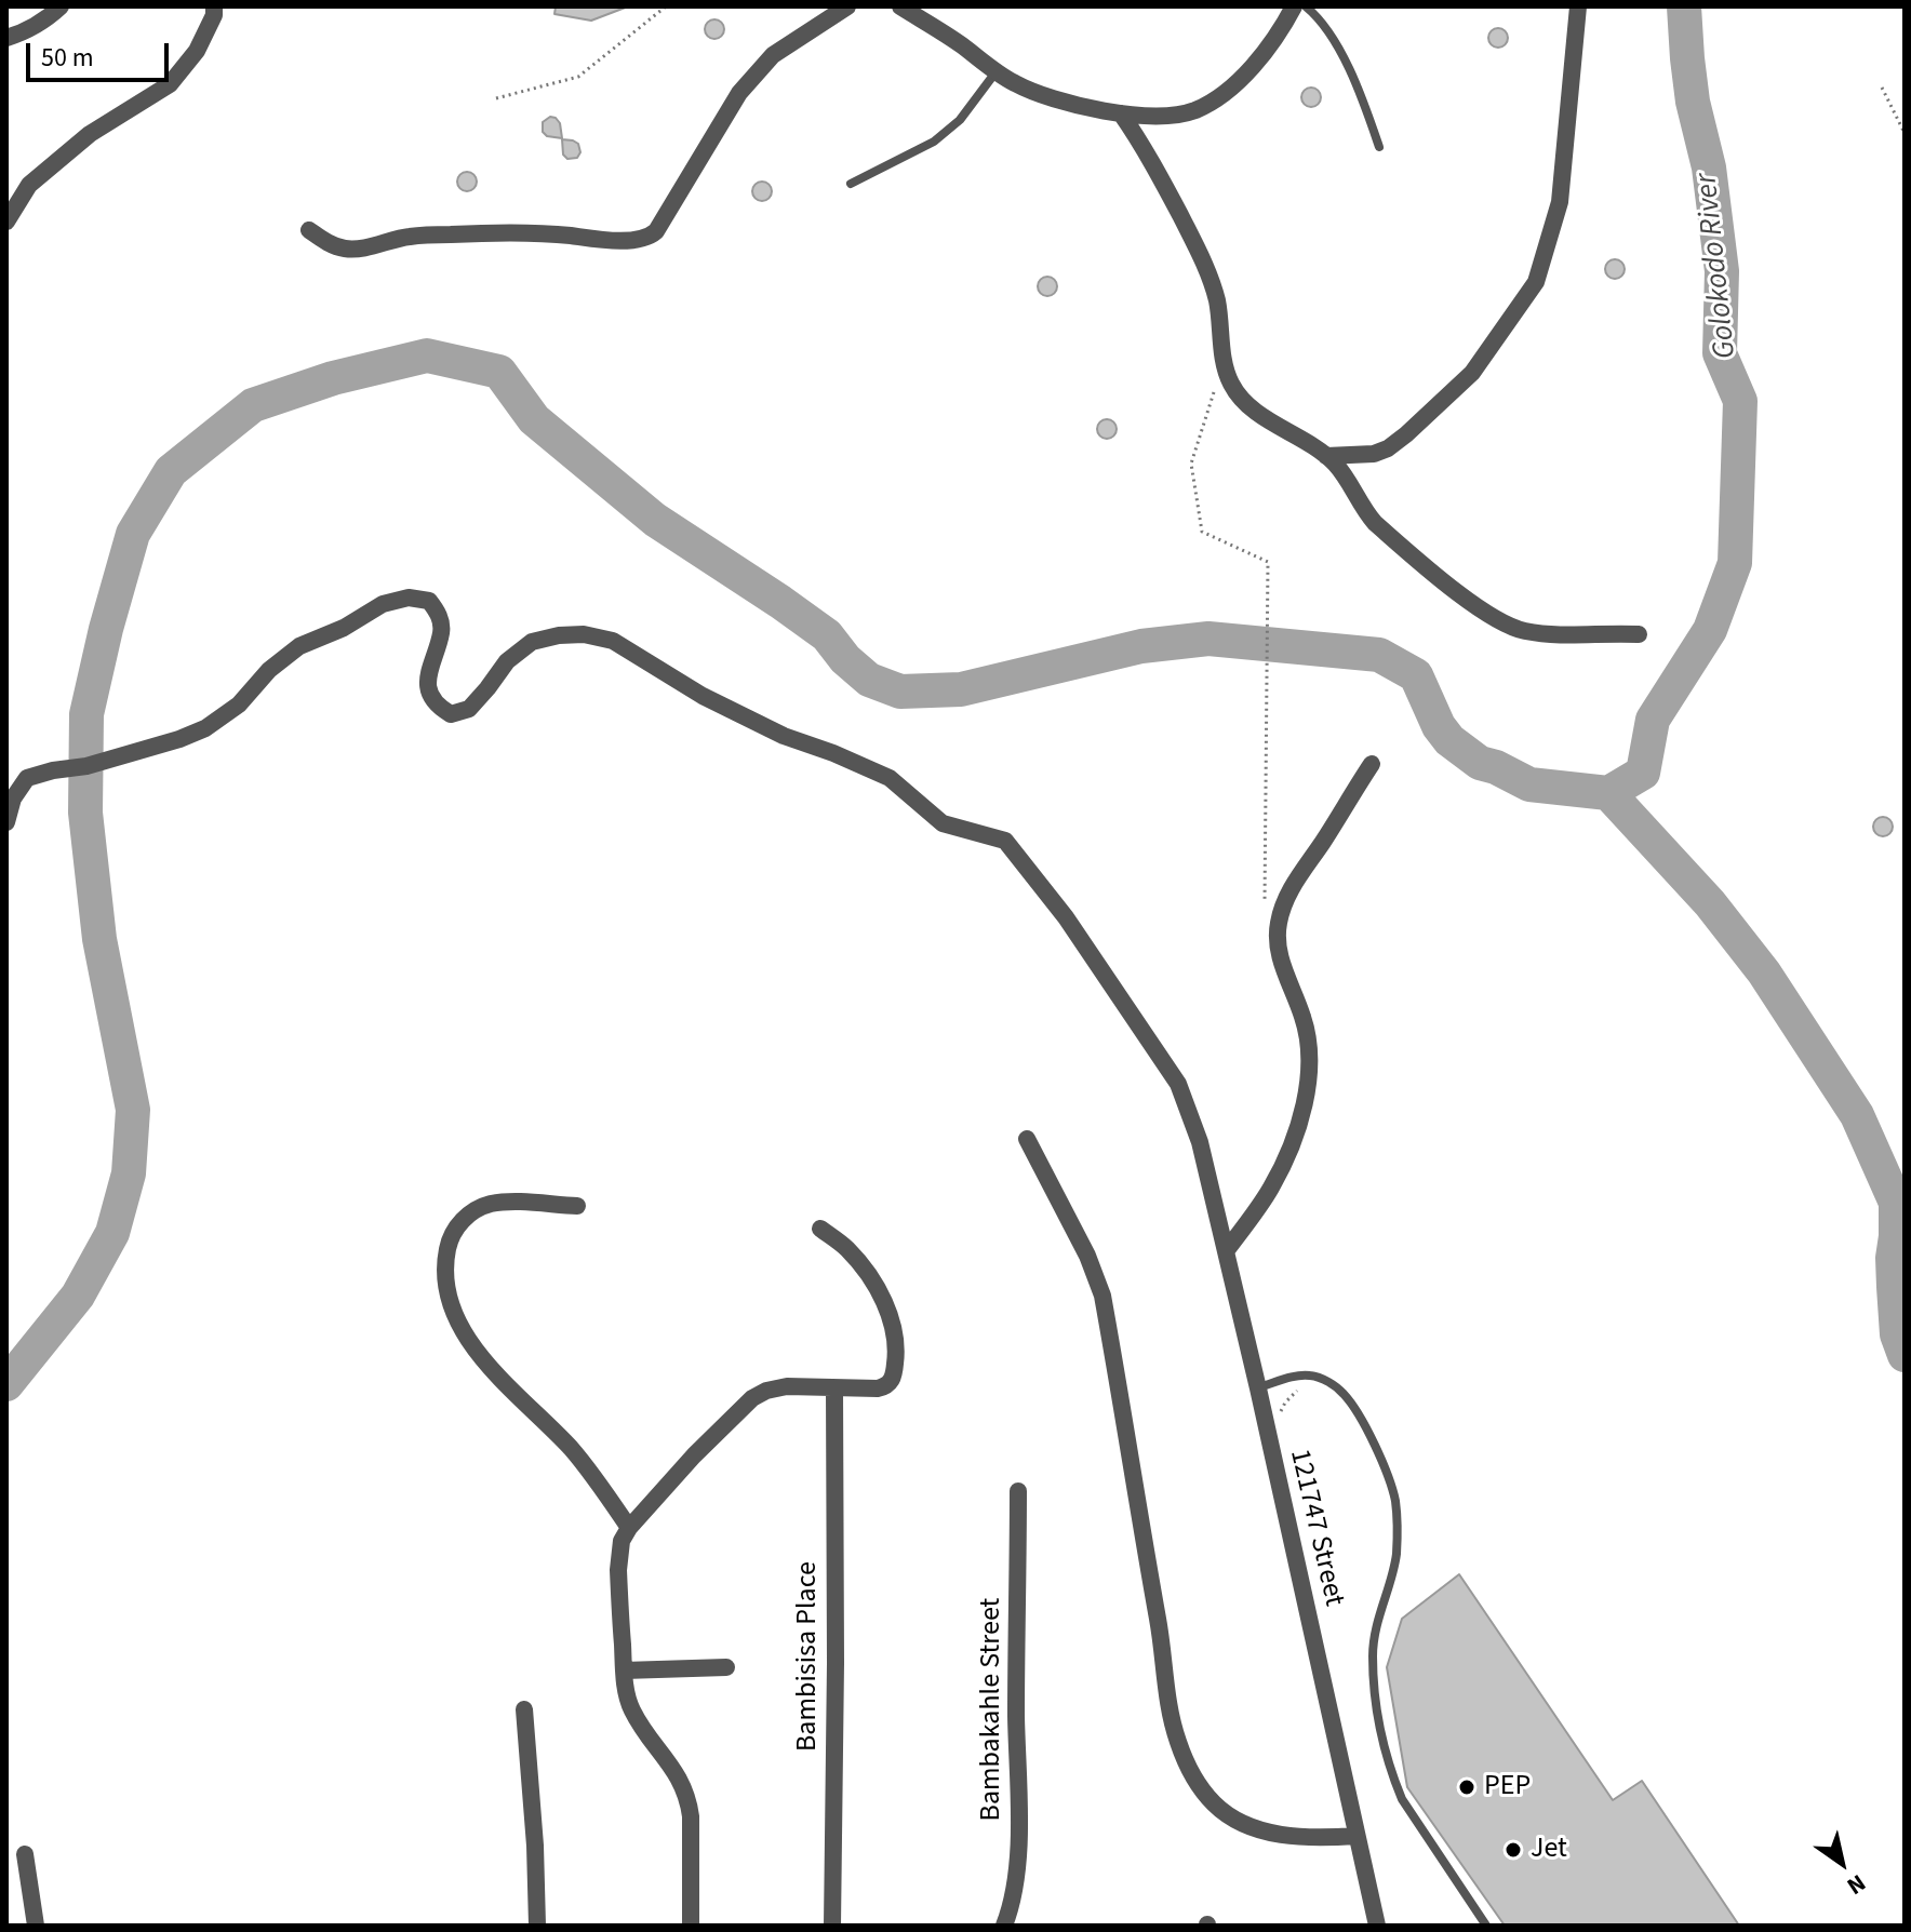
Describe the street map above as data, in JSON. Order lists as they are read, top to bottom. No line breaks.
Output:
{"streets":{"street":["121747 Street","Bambisisa Place","Bambakahle Street"]},"water":["Golokodo River"],"places":["PEP","Jet"],"scale_bar":"50 m","north":"bottom right"}
